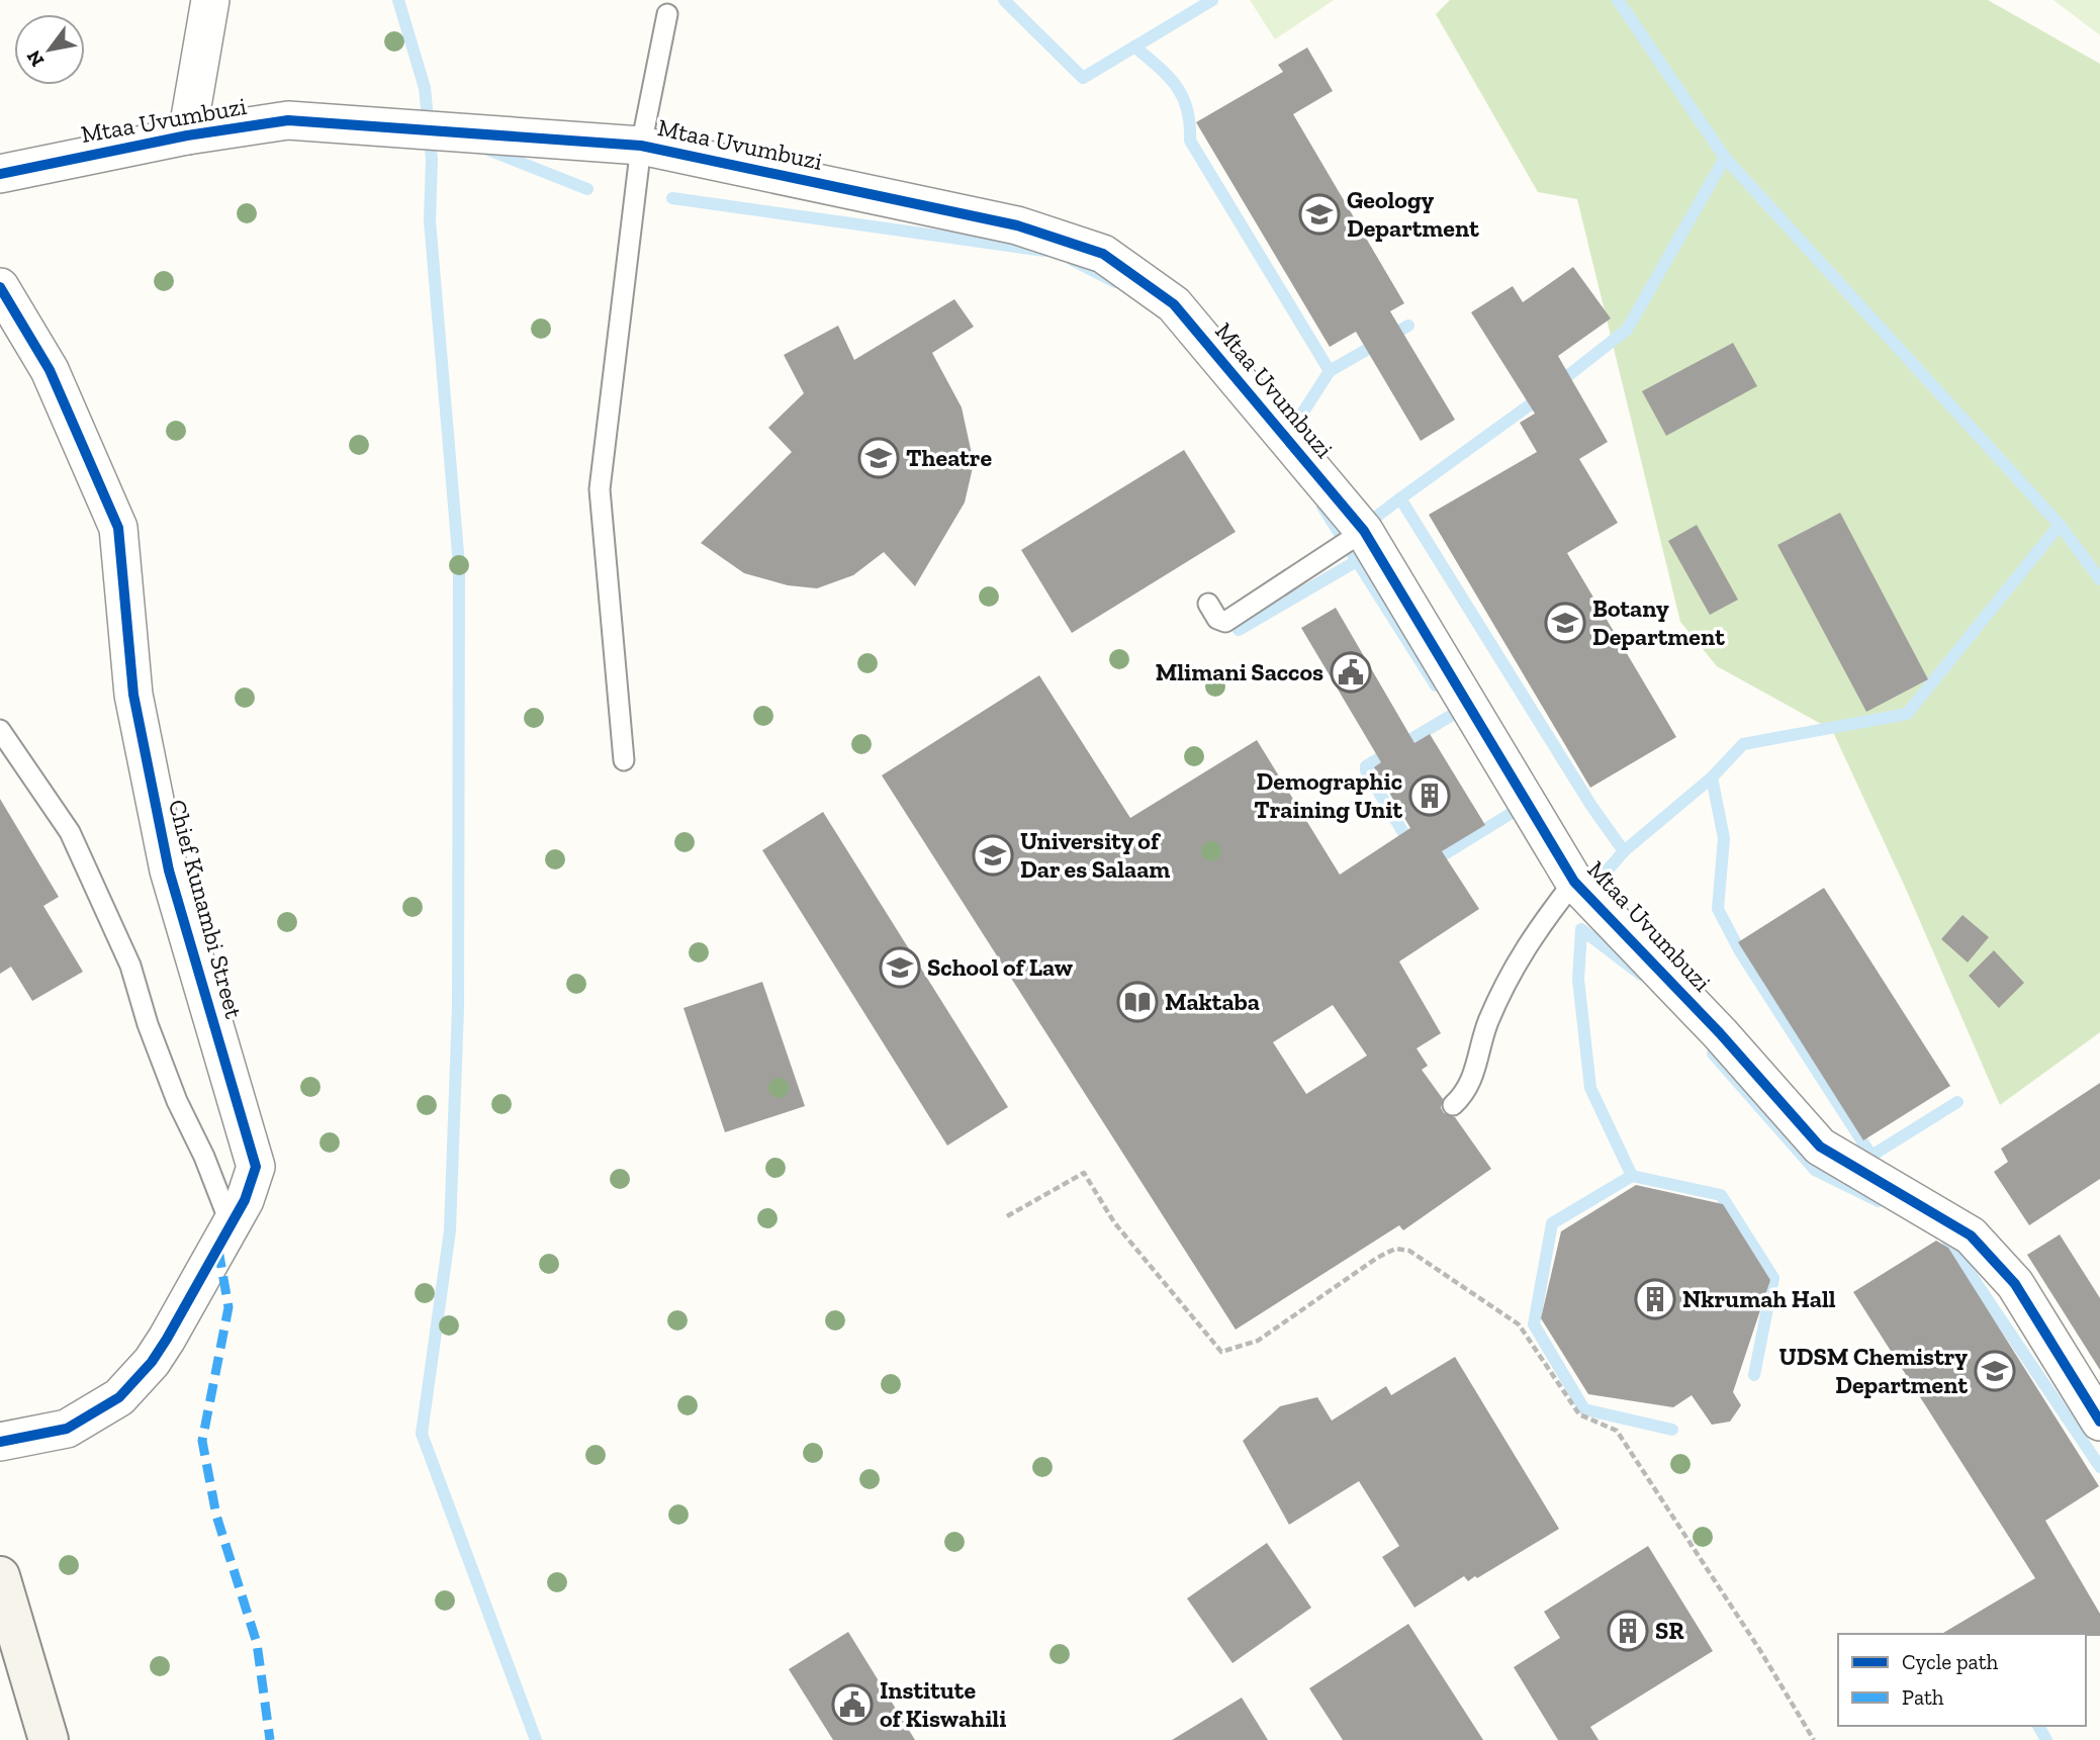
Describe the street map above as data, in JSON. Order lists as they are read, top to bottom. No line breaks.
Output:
{"streets":{"street":["Mtaa Uvumbuzi","Chief Kunambi Street"]},"places":{"school or university":["Geology Department","Theatre","Botany Department","University of Dar es Salaam","School of Law","UDSM Chemistry Department"],"public building":["Mlimani Saccos","Institute of Kiswahili"],"building":["Demographic Training Unit","Nkrumah Hall","SR"],"library":["Maktaba"]},"legend":["Cycle path","Path"],"north":"bottom left"}
